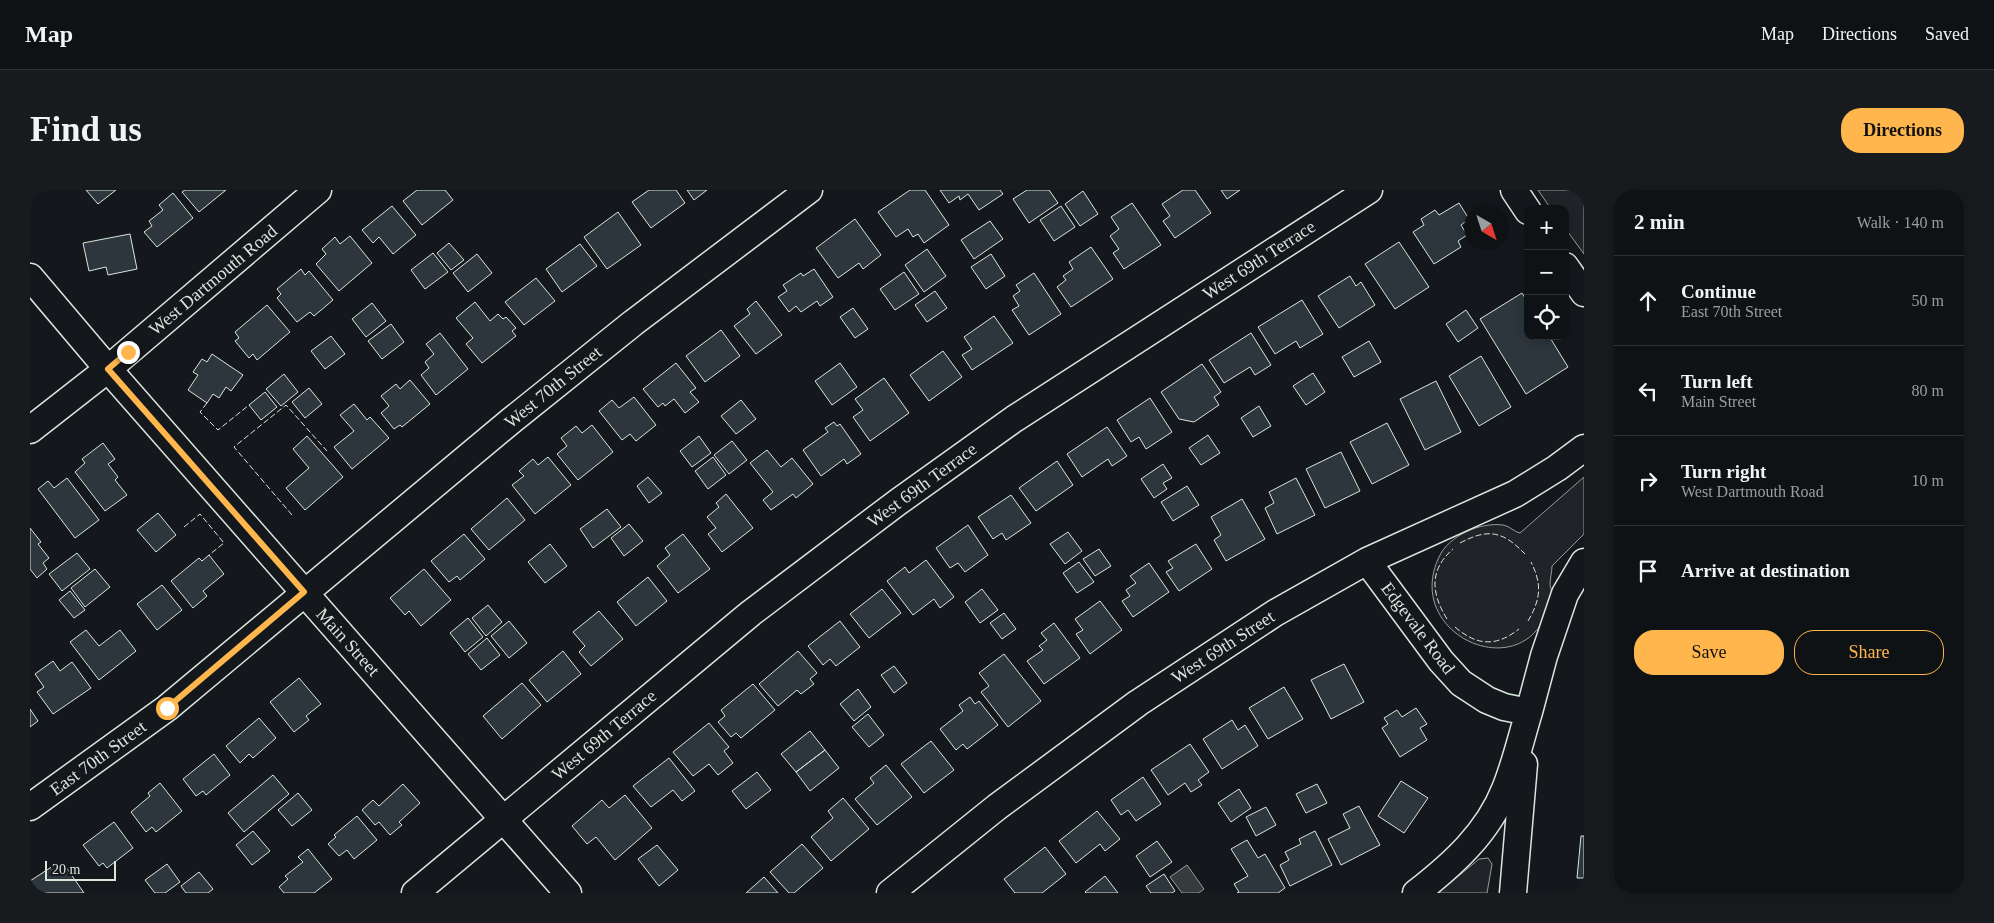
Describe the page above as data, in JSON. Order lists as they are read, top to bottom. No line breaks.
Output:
{"streets":{"street":["West 69th Terrace","West Dartmouth Road","West 70th Street","Edgevale Road","Main Street","West 69th Street","East 70th Street"]},"crossings":[["West 69th Terrace","Main Street"],["West Dartmouth Road","Main Street"],["West 70th Street","Main Street"],["West 70th Street","East 70th Street"],["Edgevale Road","West 69th Street"],["Main Street","East 70th Street"]],"scale_bar":"20 m","north":"bottom right","page":{"header":"Map","nav":["Map","Directions","Saved"],"buttons":["Directions",["Save","Share"]],"title":"Find us","heading":["2 min","Walk · 140 m"],"map_buttons":["+","−"],"list":[["Continue","East 70th Street","50 m"],["Turn left","Main Street","80 m"],["Turn right","West Dartmouth Road","10 m"],"Arrive at destination"],"scale":"20 m"}}
